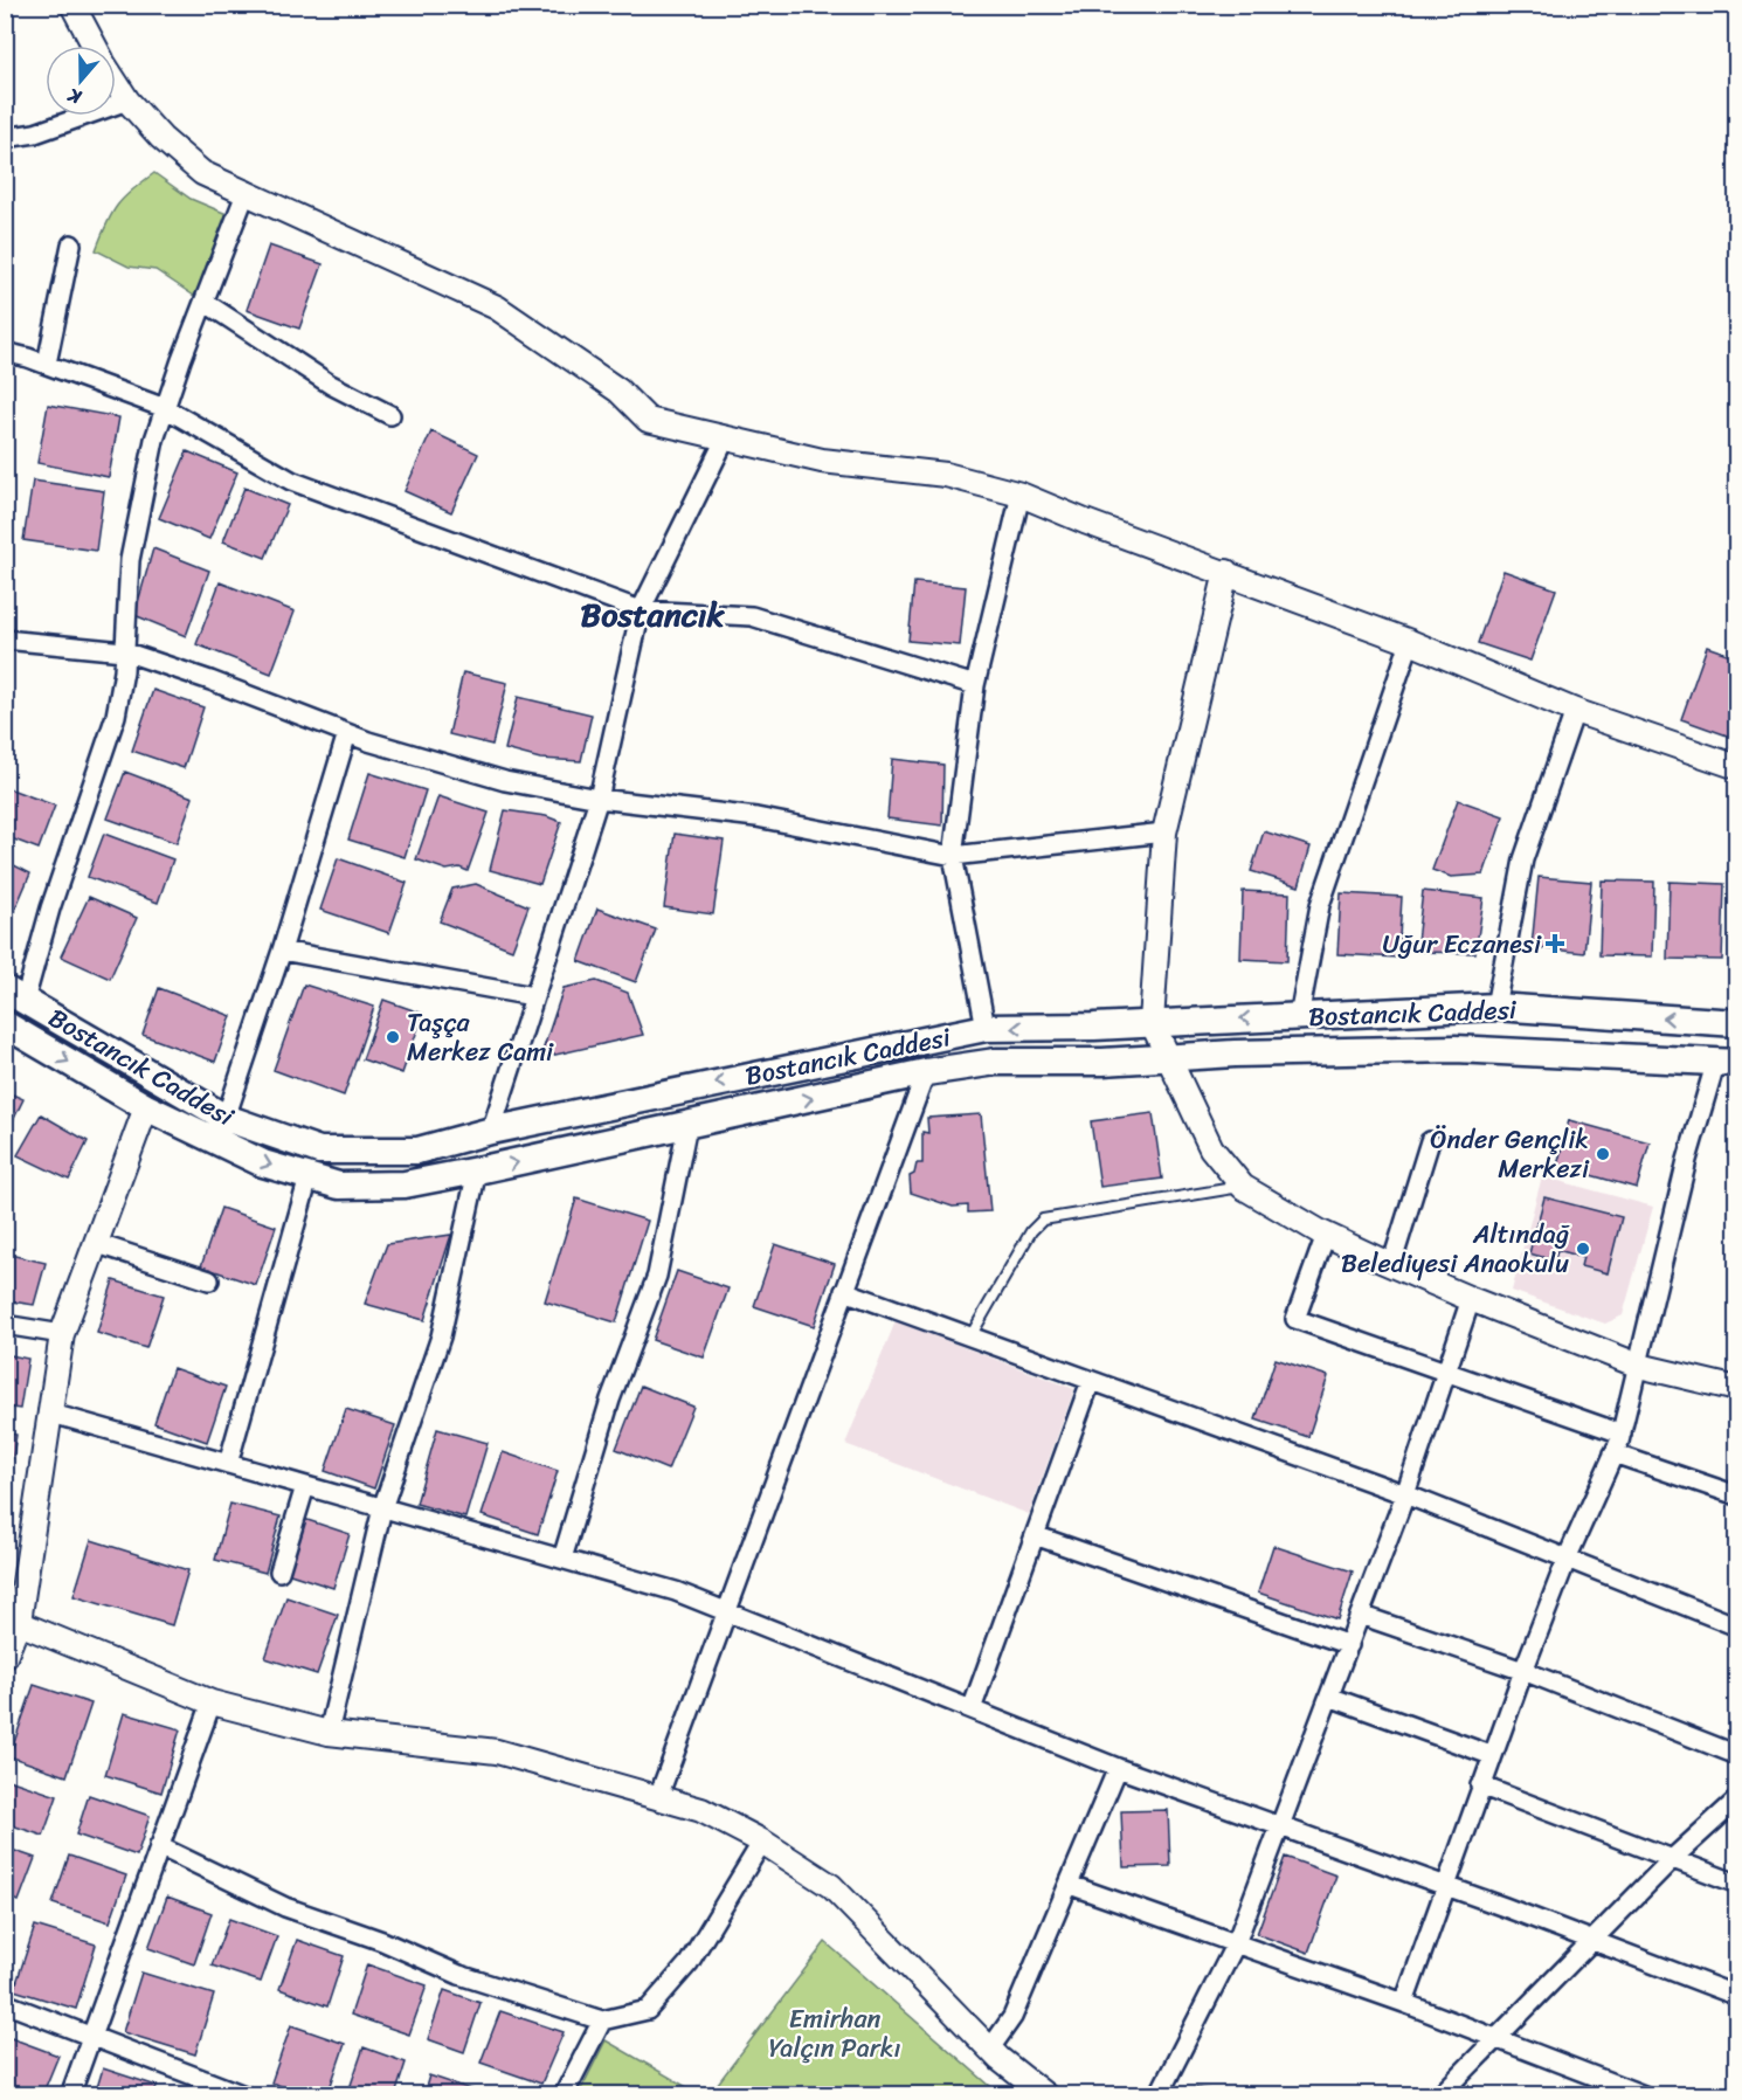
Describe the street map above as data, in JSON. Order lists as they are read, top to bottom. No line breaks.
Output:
{"streets":{"main road":["Bostancık Caddesi"]},"districts":["Bostancık"],"parks":["Emirhan Yalçın Parkı"],"places":{"health":["Uğur Eczanesi"],"other":["Taşça Merkez Cami","Önder Gençlik Merkezi","Altındağ Belediyesi Anaokulu"]},"north":"bottom"}
